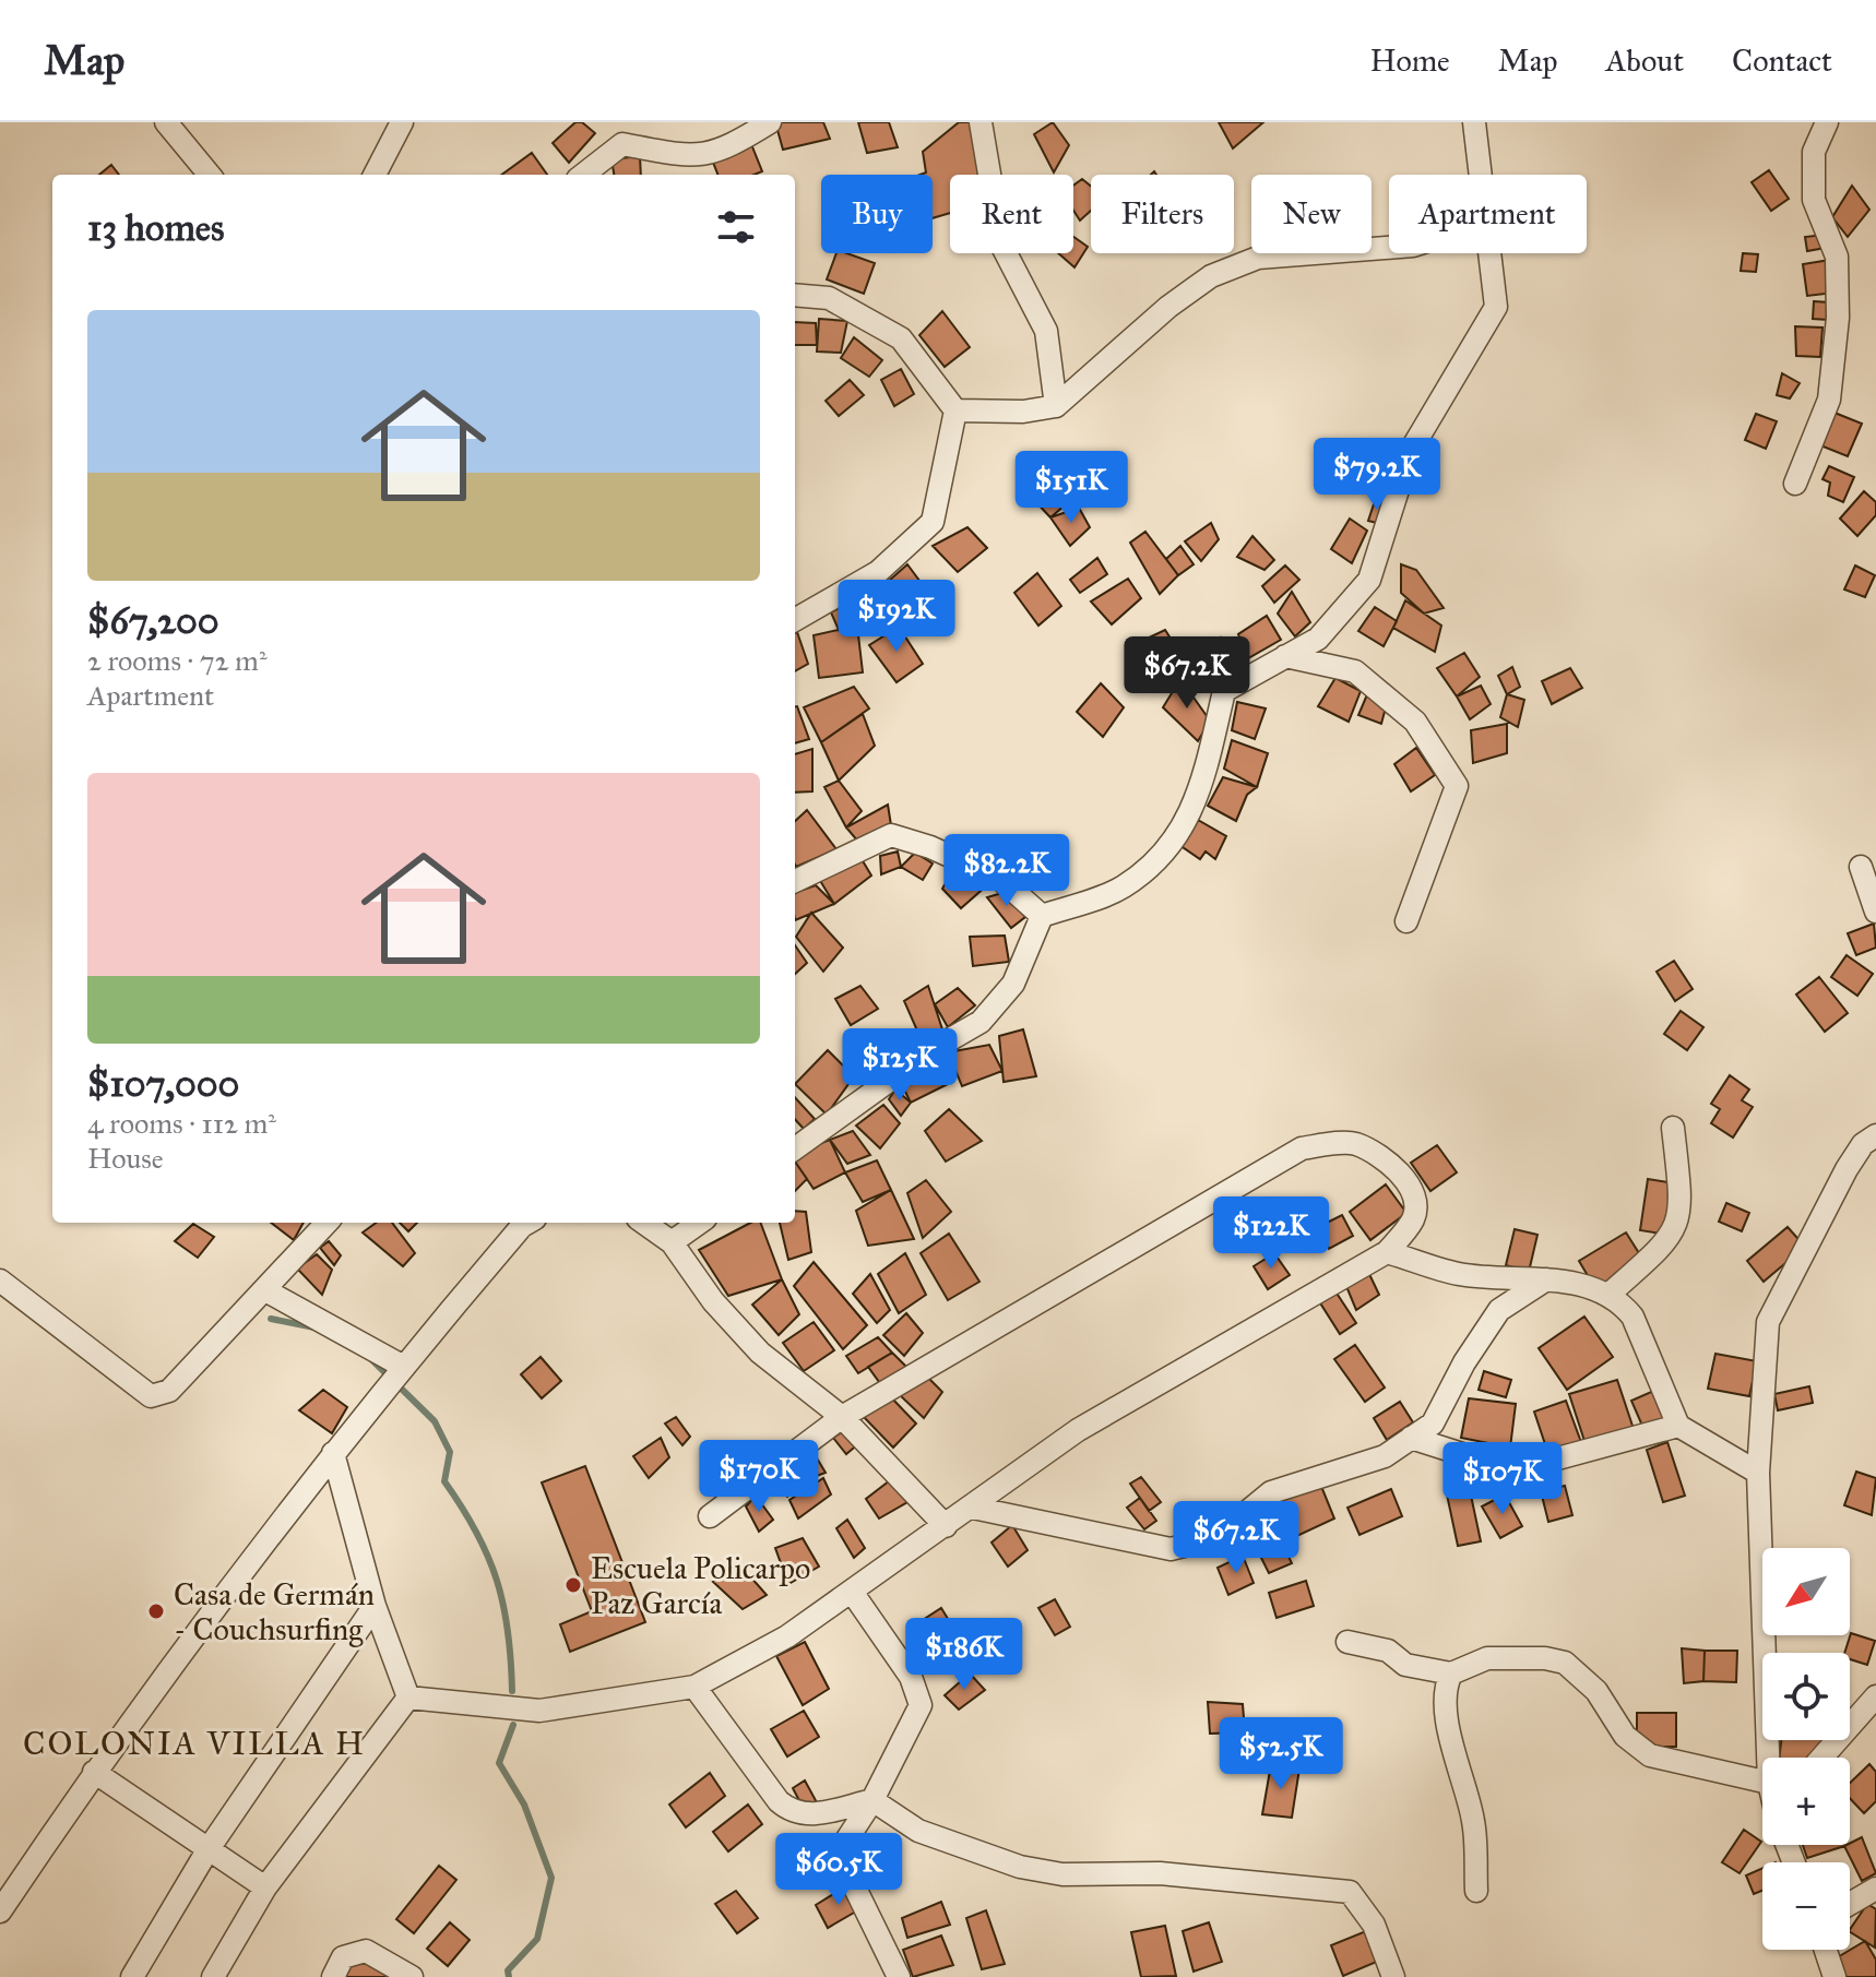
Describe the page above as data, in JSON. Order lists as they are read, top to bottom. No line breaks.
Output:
{"districts":["COLONIA VILLA H"],"places":["Escuela Policarpo Paz García","Casa de Germán - Couchsurfing"],"north":"bottom left","page":{"header":"Map","nav":["Home","Map","About","Contact"],"chip":["Buy","Rent","Filters","New","Apartment"],"heading":"13 homes","list":[{"name":"$67,200","note":"2 rooms · 72 m² · Apartment"},{"name":"$107,000","note":"4 rooms · 112 m² · House"}],"price":["$79.2K","$151K","$192K","$67.2K","$82.2K","$125K","$122K","$170K","$107K","$67.2K","$186K","$52.5K","$60.5K"],"map_buttons":["+","−"]}}
